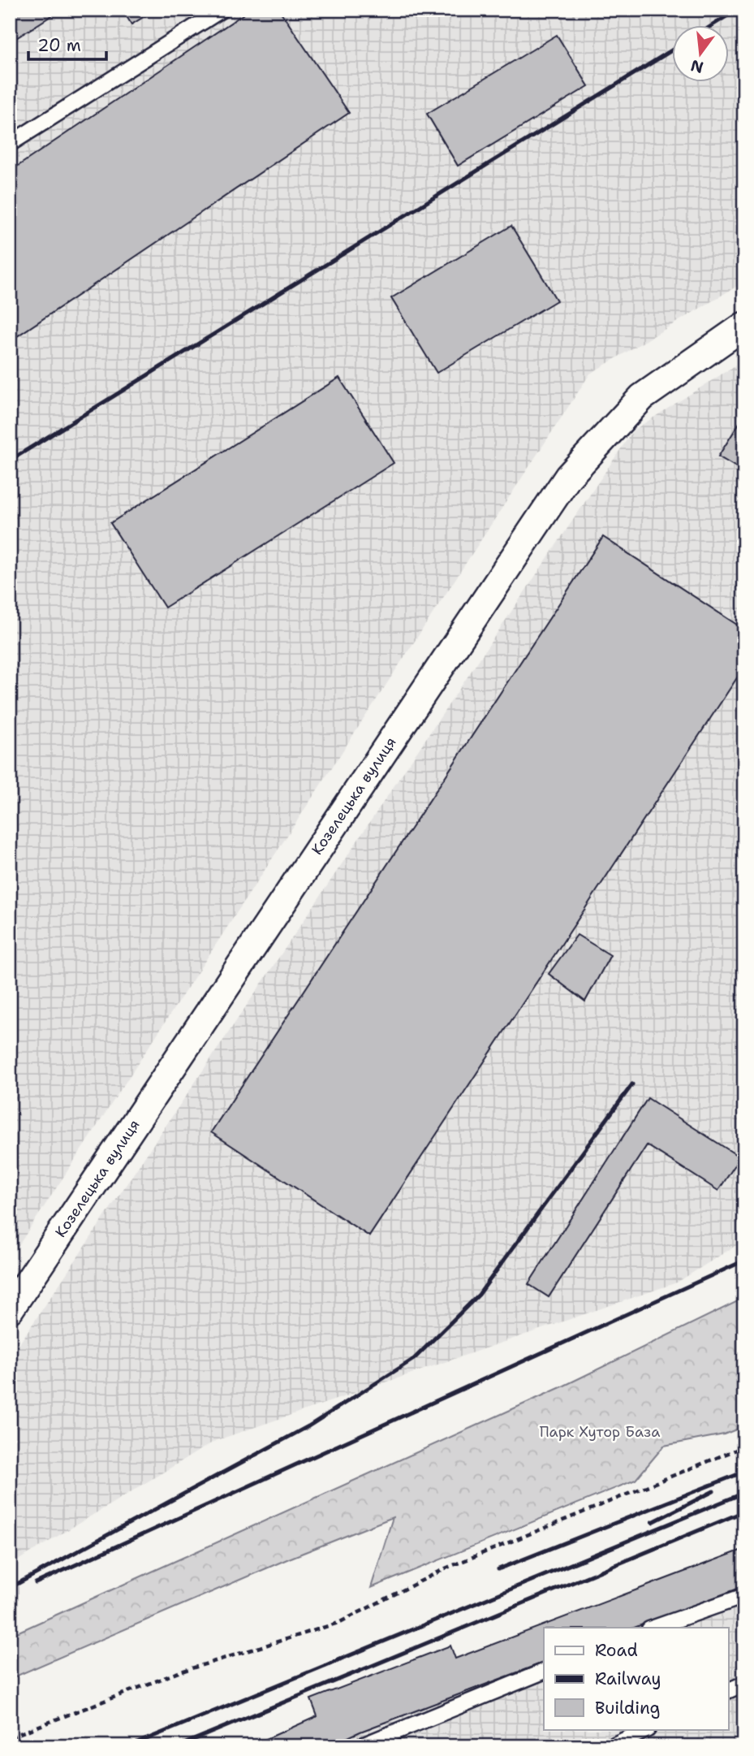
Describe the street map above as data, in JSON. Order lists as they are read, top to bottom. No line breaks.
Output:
{"streets":{"street":["Козелецька вулиця"]},"parks":["Парк Хутор База"],"legend":["Road","Railway","Building"],"scale_bar":"20 m","north":"bottom"}
